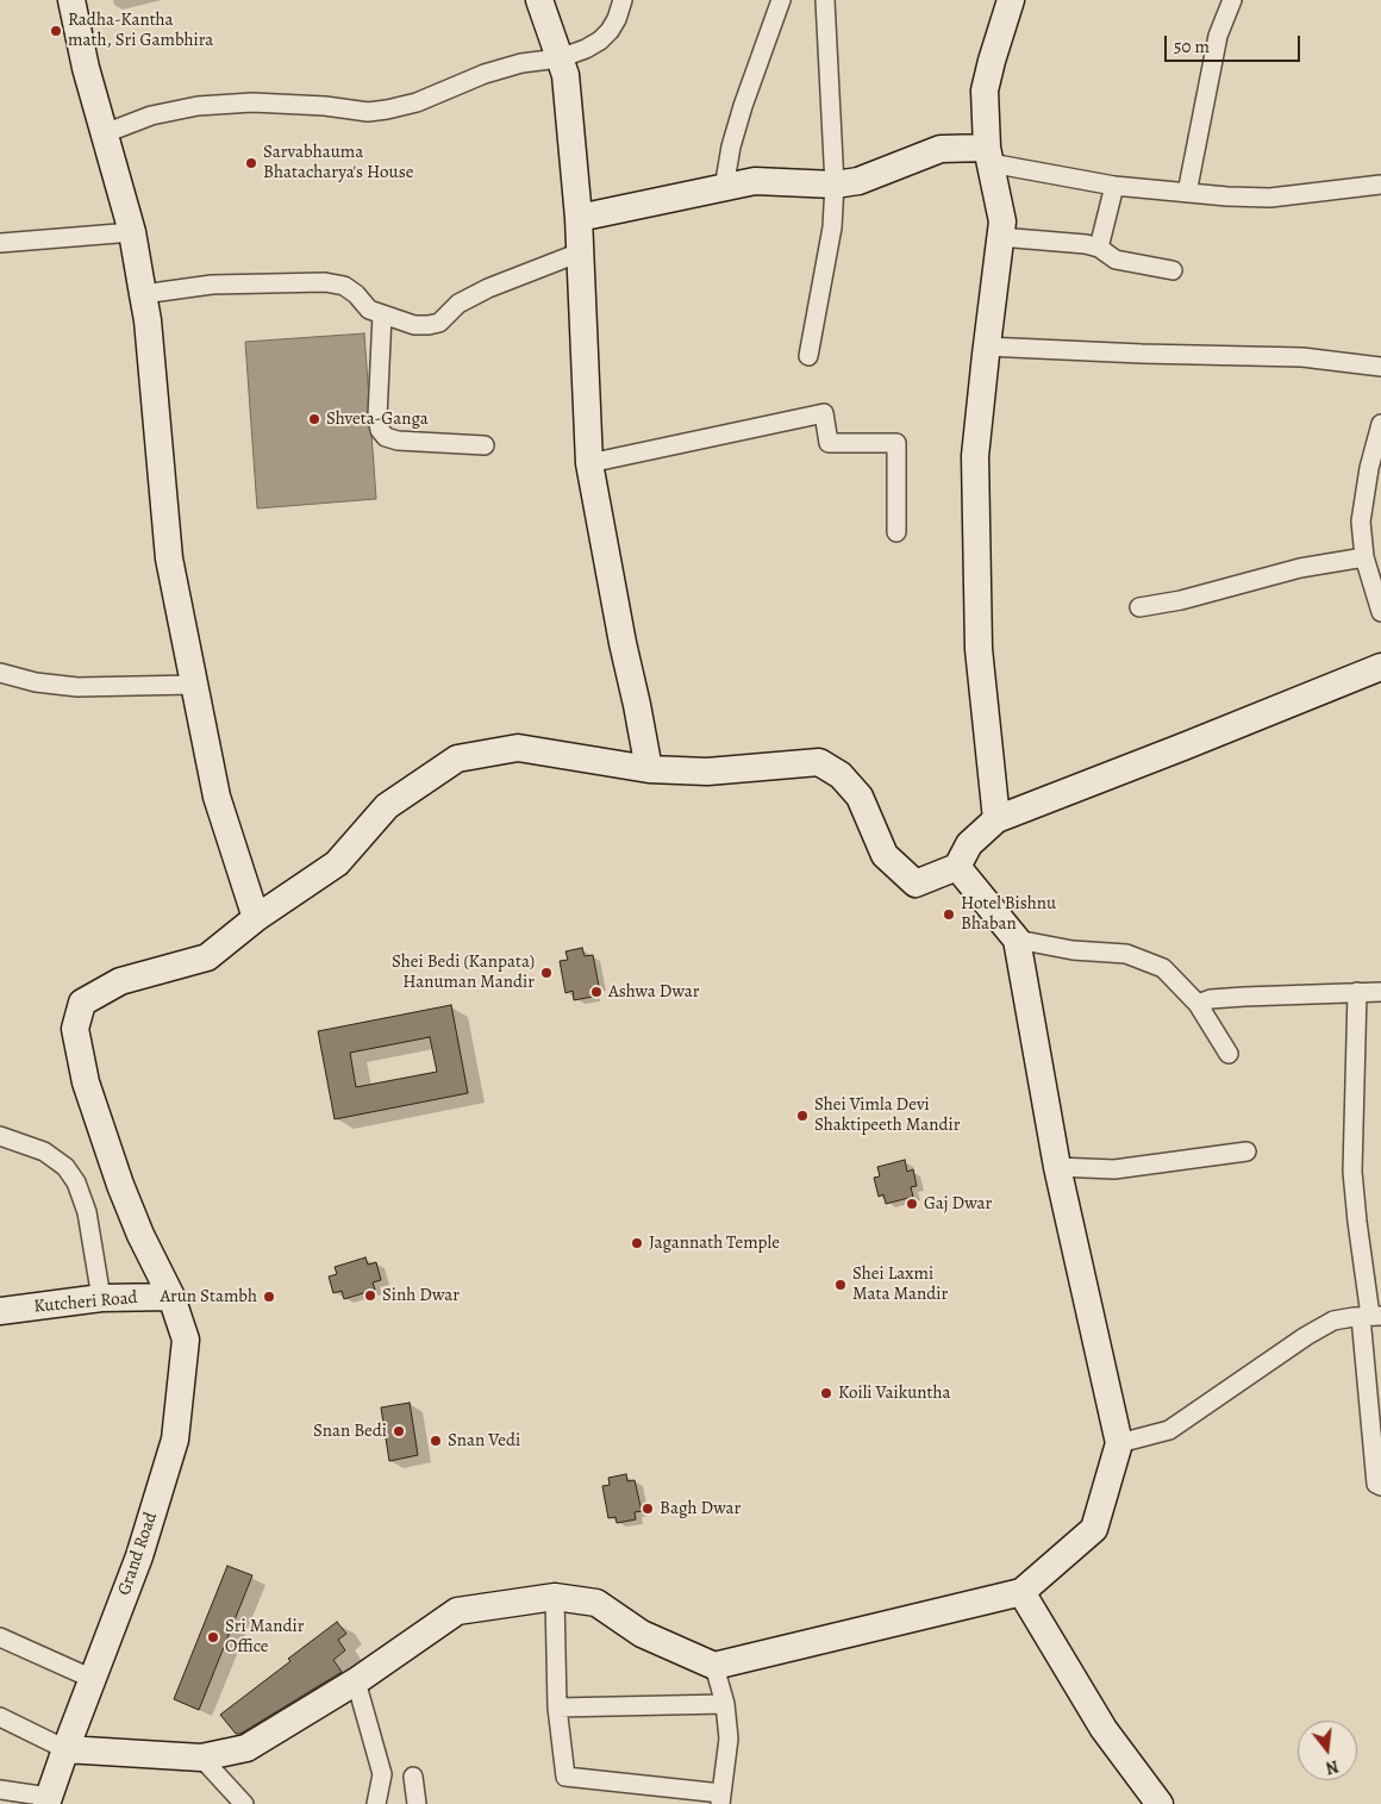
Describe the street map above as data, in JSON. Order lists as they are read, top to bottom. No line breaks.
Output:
{"streets":{"street":["Kutcheri Road","Grand Road"]},"crossings":[["Kutcheri Road","Grand Road"]],"places":["Radha-Kantha math, Sri Gambhira","Sarvabhauma Bhatacharya's House","Shveta-Ganga","Hotel Bishnu Bhaban","Shei Bedi (Kanpata) Hanuman Mandir","Ashwa Dwar","Shei Vimla Devi Shaktipeeth Mandir","Gaj Dwar","Jagannath Temple","Shei Laxmi Mata Mandir","Sinh Dwar","Arun Stambh","Koili Vaikuntha","Snan Bedi","Snan Vedi","Bagh Dwar","Sri Mandir Office"],"scale_bar":"50 m","north":"bottom"}
